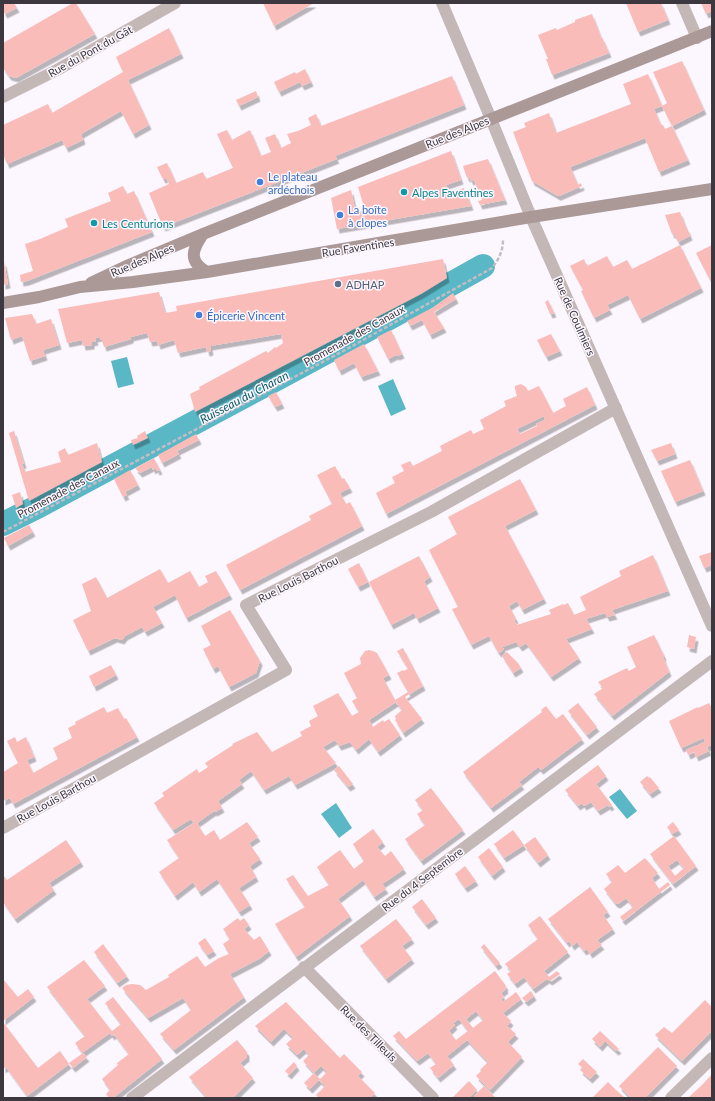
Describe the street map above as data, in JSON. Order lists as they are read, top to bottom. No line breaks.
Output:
{"streets":{"main road":["Rue des Alpes","Rue Faventines"],"street":["Rue du Pont du Gât","Rue de Coulmiers","Rue Louis Barthou","Rue du 4 Septembre","Rue des Tilleuls"],"path":["Promenade des Canaux"]},"crossings":[["Rue des Alpes","Rue Faventines"],["Rue des Alpes","Rue de Coulmiers"],["Rue Faventines","Rue de Coulmiers"],["Rue de Coulmiers","Rue Louis Barthou"],["Rue du 4 Septembre","Rue des Tilleuls"]],"water":["Ruisseau du Charan"],"places":["Le plateau ardéchois","Alpes Faventines","La boîte à clopes","Les Centurions","ADHAP","Épicerie Vincent"]}
